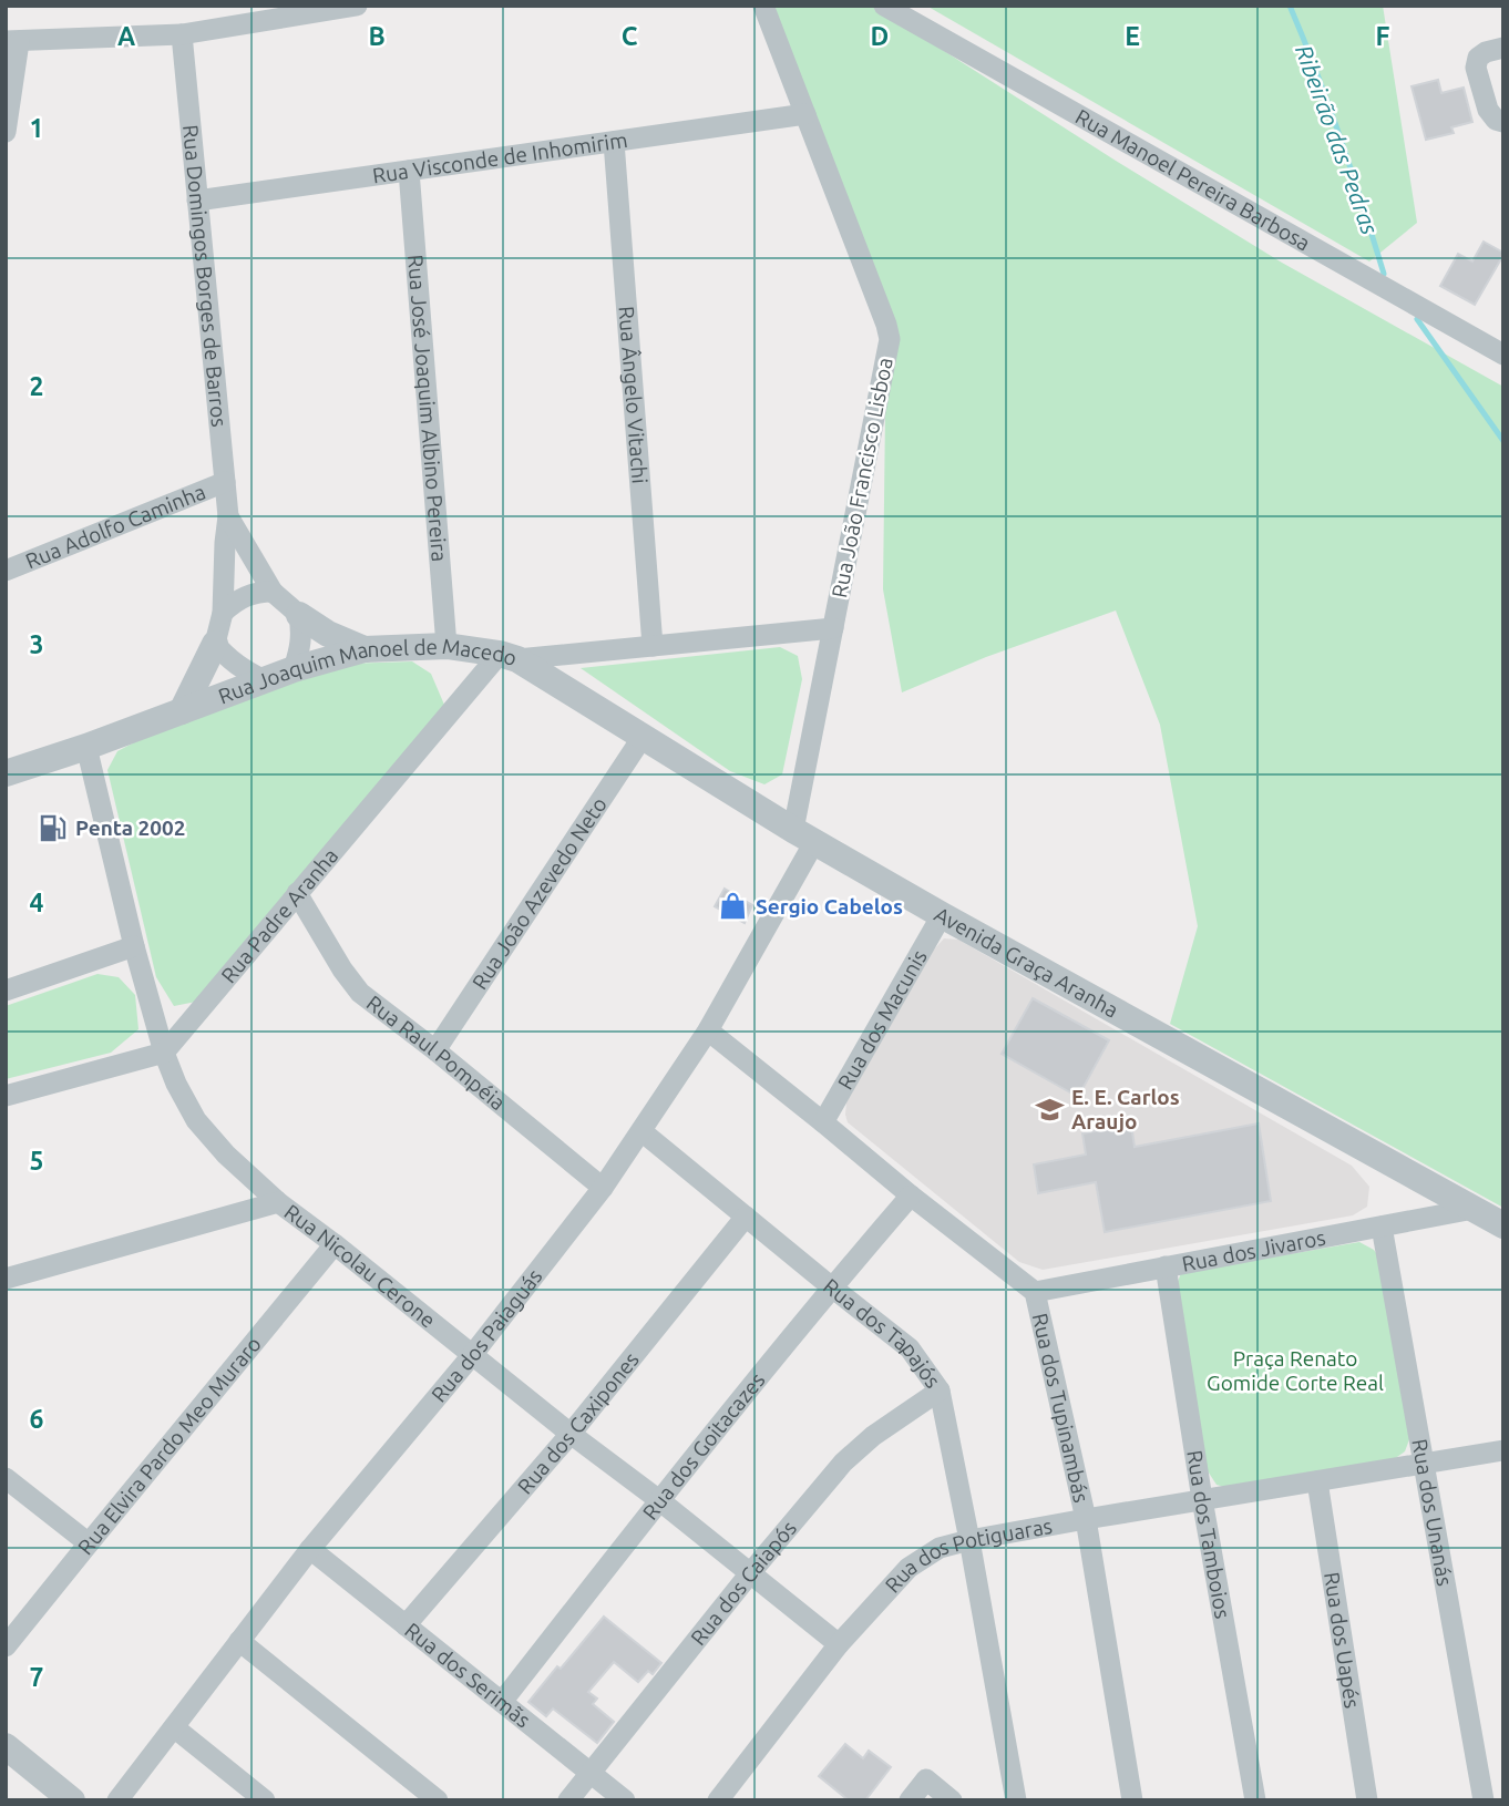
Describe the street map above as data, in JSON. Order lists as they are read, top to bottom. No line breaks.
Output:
{"streets":{"street":["Rua Visconde de Inhomirim","Rua Manoel Pereira Barbosa","Rua Domingos Borges de Barros","Rua Ângelo Vitachi","Rua José Joaquim Albino Pereira","Rua João Francisco Lisboa","Rua Adolfo Caminha","Rua Joaquim Manoel de Macedo","Rua João Azevedo Neto","Rua Padre Aranha","Avenida Graça Aranha","Rua dos Macunis","Rua Raul Pompéia","Rua dos Jivaros","Rua Nicolau Cerone","Rua dos Tapajós","Rua dos Paiaguás","Rua dos Tupinambás","Rua dos Caxipones","Rua Elvira Pardo Meo Muraro","Rua dos Goitacazes","Rua dos Unanás","Rua dos Tamboios","Rua dos Potiguaras","Rua dos Caiapós","Rua dos Uapés","Rua dos Serimãs"]},"crossings":[["Rua Visconde de Inhomirim","Rua Domingos Borges de Barros"],["Rua Visconde de Inhomirim","Rua Ângelo Vitachi"],["Rua Visconde de Inhomirim","Rua José Joaquim Albino Pereira"],["Rua Visconde de Inhomirim","Rua João Francisco Lisboa"],["Rua Domingos Borges de Barros","Rua Adolfo Caminha"],["Rua Domingos Borges de Barros","Rua Joaquim Manoel de Macedo"],["Rua Ângelo Vitachi","Rua Joaquim Manoel de Macedo"],["Rua José Joaquim Albino Pereira","Rua Joaquim Manoel de Macedo"],["Rua João Francisco Lisboa","Rua Joaquim Manoel de Macedo"],["Rua João Francisco Lisboa","Avenida Graça Aranha"],["Rua João Francisco Lisboa","Rua dos Paiaguás"],["Rua Joaquim Manoel de Macedo","Rua Padre Aranha"],["Rua Joaquim Manoel de Macedo","Avenida Graça Aranha"],["Rua Joaquim Manoel de Macedo","Rua Nicolau Cerone"],["Rua João Azevedo Neto","Avenida Graça Aranha"],["Rua João Azevedo Neto","Rua Raul Pompéia"],["Rua Padre Aranha","Avenida Graça Aranha"],["Rua Padre Aranha","Rua Raul Pompéia"],["Rua Padre Aranha","Rua Nicolau Cerone"],["Avenida Graça Aranha","Rua dos Macunis"],["Avenida Graça Aranha","Rua dos Jivaros"],["Avenida Graça Aranha","Rua dos Paiaguás"],["Rua dos Macunis","Rua dos Tupinambás"],["Rua Raul Pompéia","Rua dos Paiaguás"],["Rua dos Jivaros","Rua dos Tupinambás"],["Rua dos Jivaros","Rua dos Unanás"],["Rua dos Jivaros","Rua dos Tamboios"],["Rua Nicolau Cerone","Rua dos Paiaguás"],["Rua Nicolau Cerone","Rua dos Caxipones"],["Rua Nicolau Cerone","Rua Elvira Pardo Meo Muraro"],["Rua Nicolau Cerone","Rua dos Goitacazes"],["Rua Nicolau Cerone","Rua dos Potiguaras"],["Rua Nicolau Cerone","Rua dos Caiapós"],["Rua dos Tapajós","Rua dos Paiaguás"],["Rua dos Tapajós","Rua dos Caxipones"],["Rua dos Tapajós","Rua dos Goitacazes"],["Rua dos Tapajós","Rua dos Potiguaras"],["Rua dos Tapajós","Rua dos Caiapós"],["Rua dos Paiaguás","Rua dos Tupinambás"],["Rua dos Paiaguás","Rua dos Serimãs"],["Rua dos Tupinambás","Rua dos Goitacazes"],["Rua dos Tupinambás","Rua dos Potiguaras"],["Rua dos Caxipones","Rua dos Serimãs"],["Rua dos Goitacazes","Rua dos Serimãs"],["Rua dos Unanás","Rua dos Potiguaras"],["Rua dos Tamboios","Rua dos Potiguaras"],["Rua dos Potiguaras","Rua dos Uapés"],["Rua dos Caiapós","Rua dos Serimãs"]],"water":["Ribeirão das Pedras"],"parks":["Praça Renato Gomide Corte Real"],"places":{"fuel station":["Penta 2002"],"shop":["Sergio Cabelos"],"school or university":["E. E. Carlos Araujo"]},"grid":{"columns":["A","B","C","D","E","F"],"rows":["1","2","3","4","5","6","7"]}}
